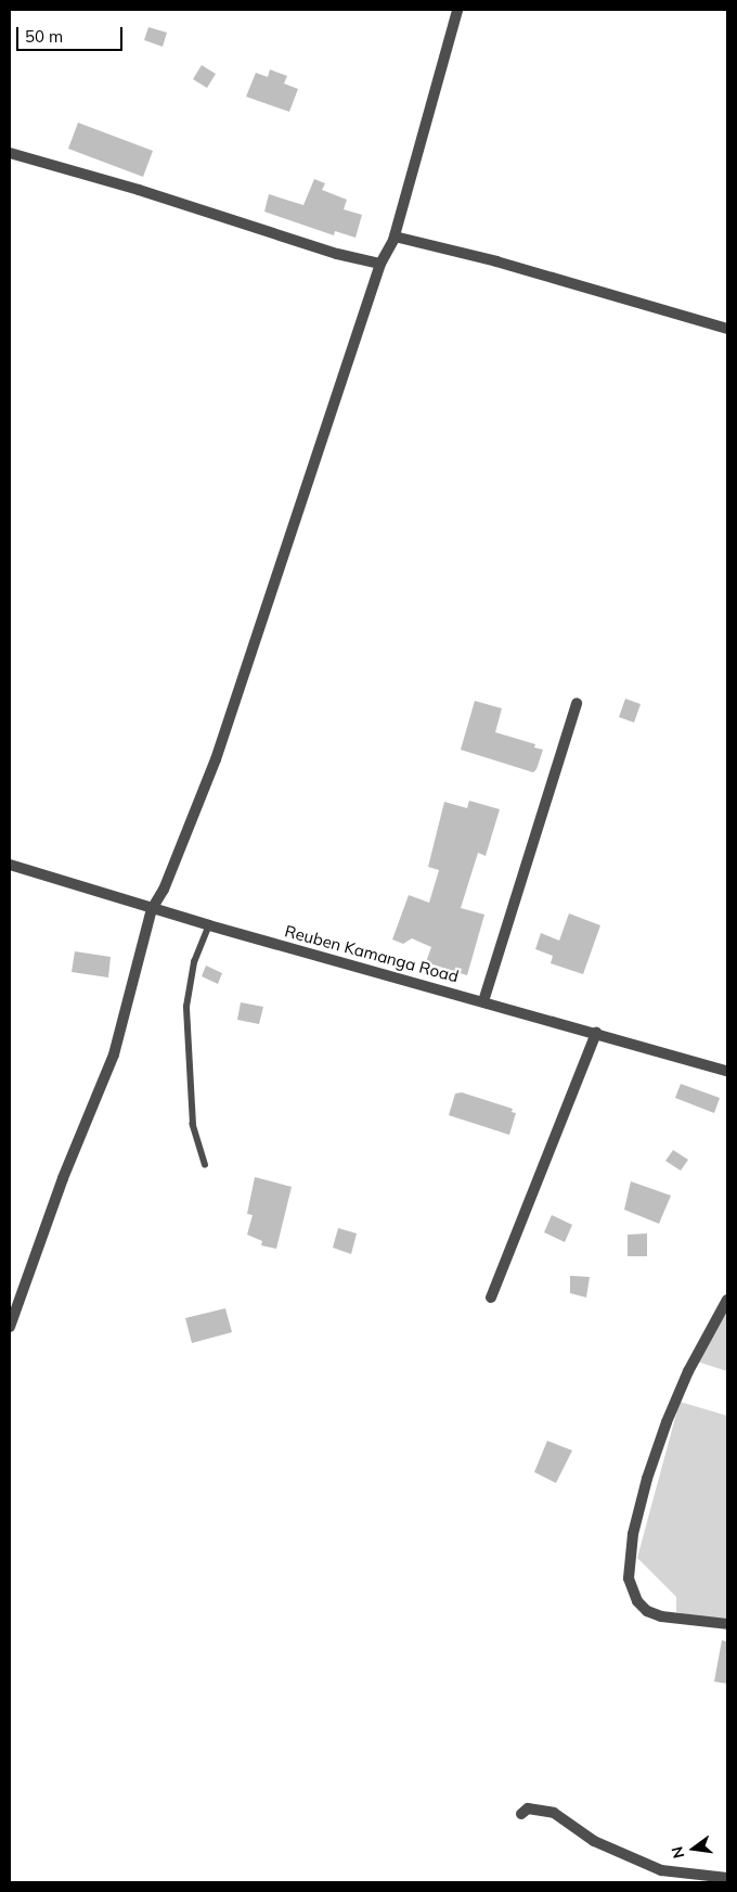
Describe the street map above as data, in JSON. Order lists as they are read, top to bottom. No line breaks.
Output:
{"streets":{"street":["Reuben Kamanga Road"]},"scale_bar":"50 m","north":"left"}
